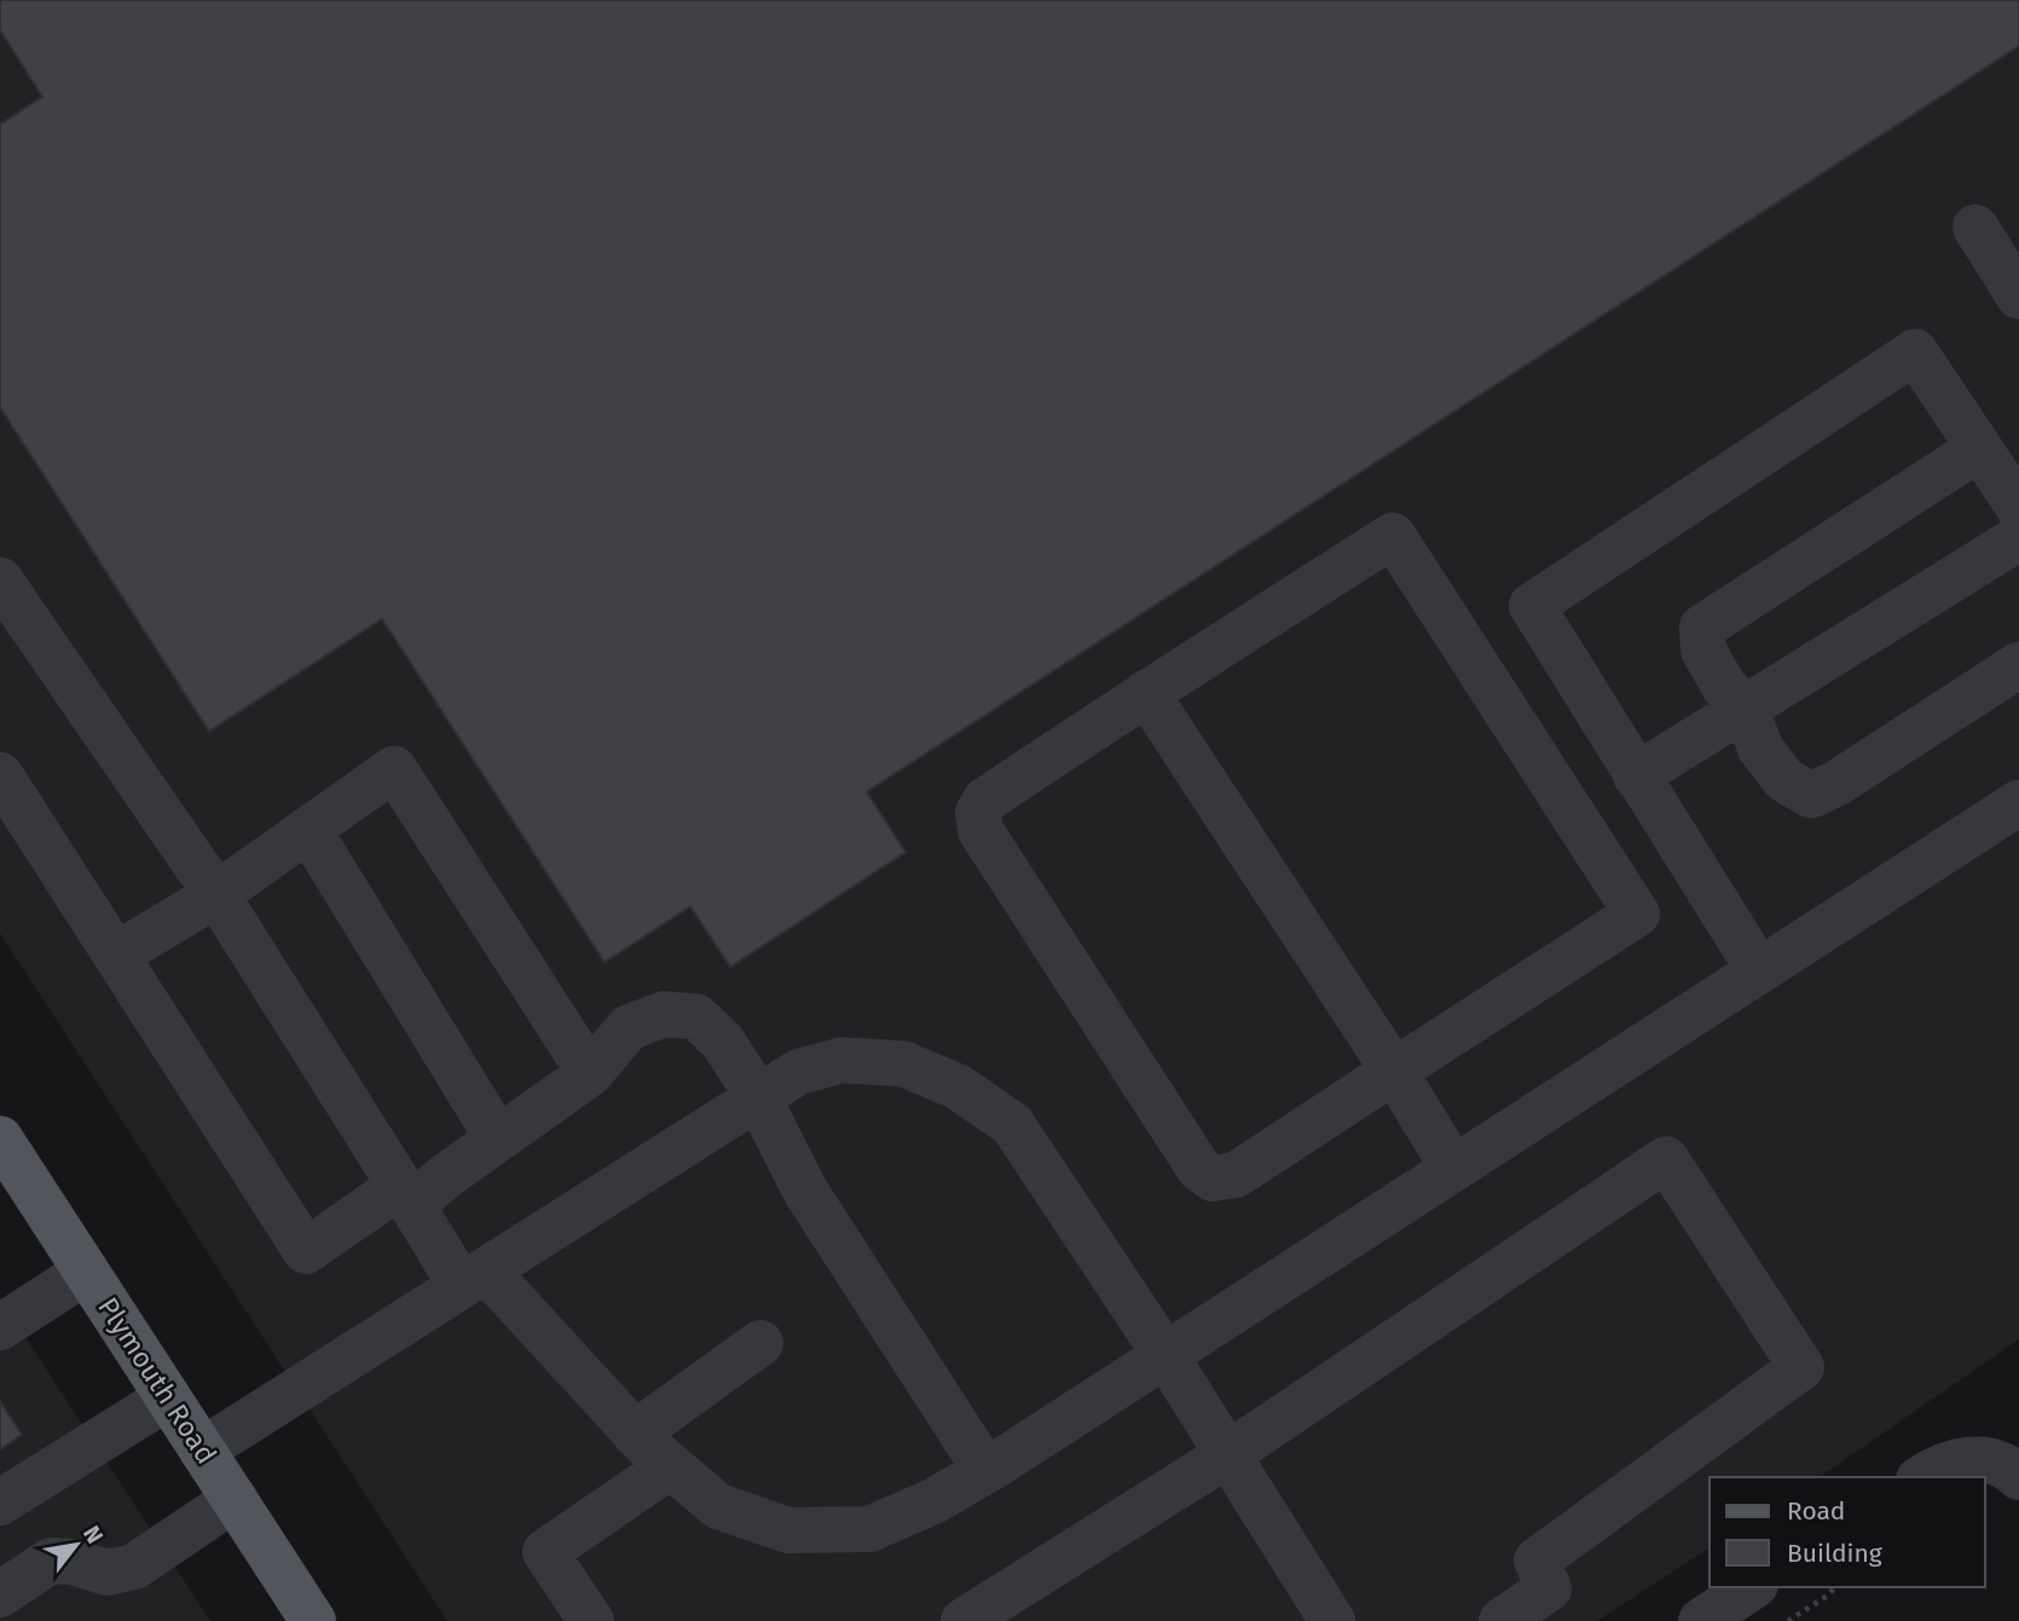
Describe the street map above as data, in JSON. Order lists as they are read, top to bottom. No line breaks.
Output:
{"streets":{"main road":["Plymouth Road"]},"legend":["Road","Building"],"north":"top right"}
